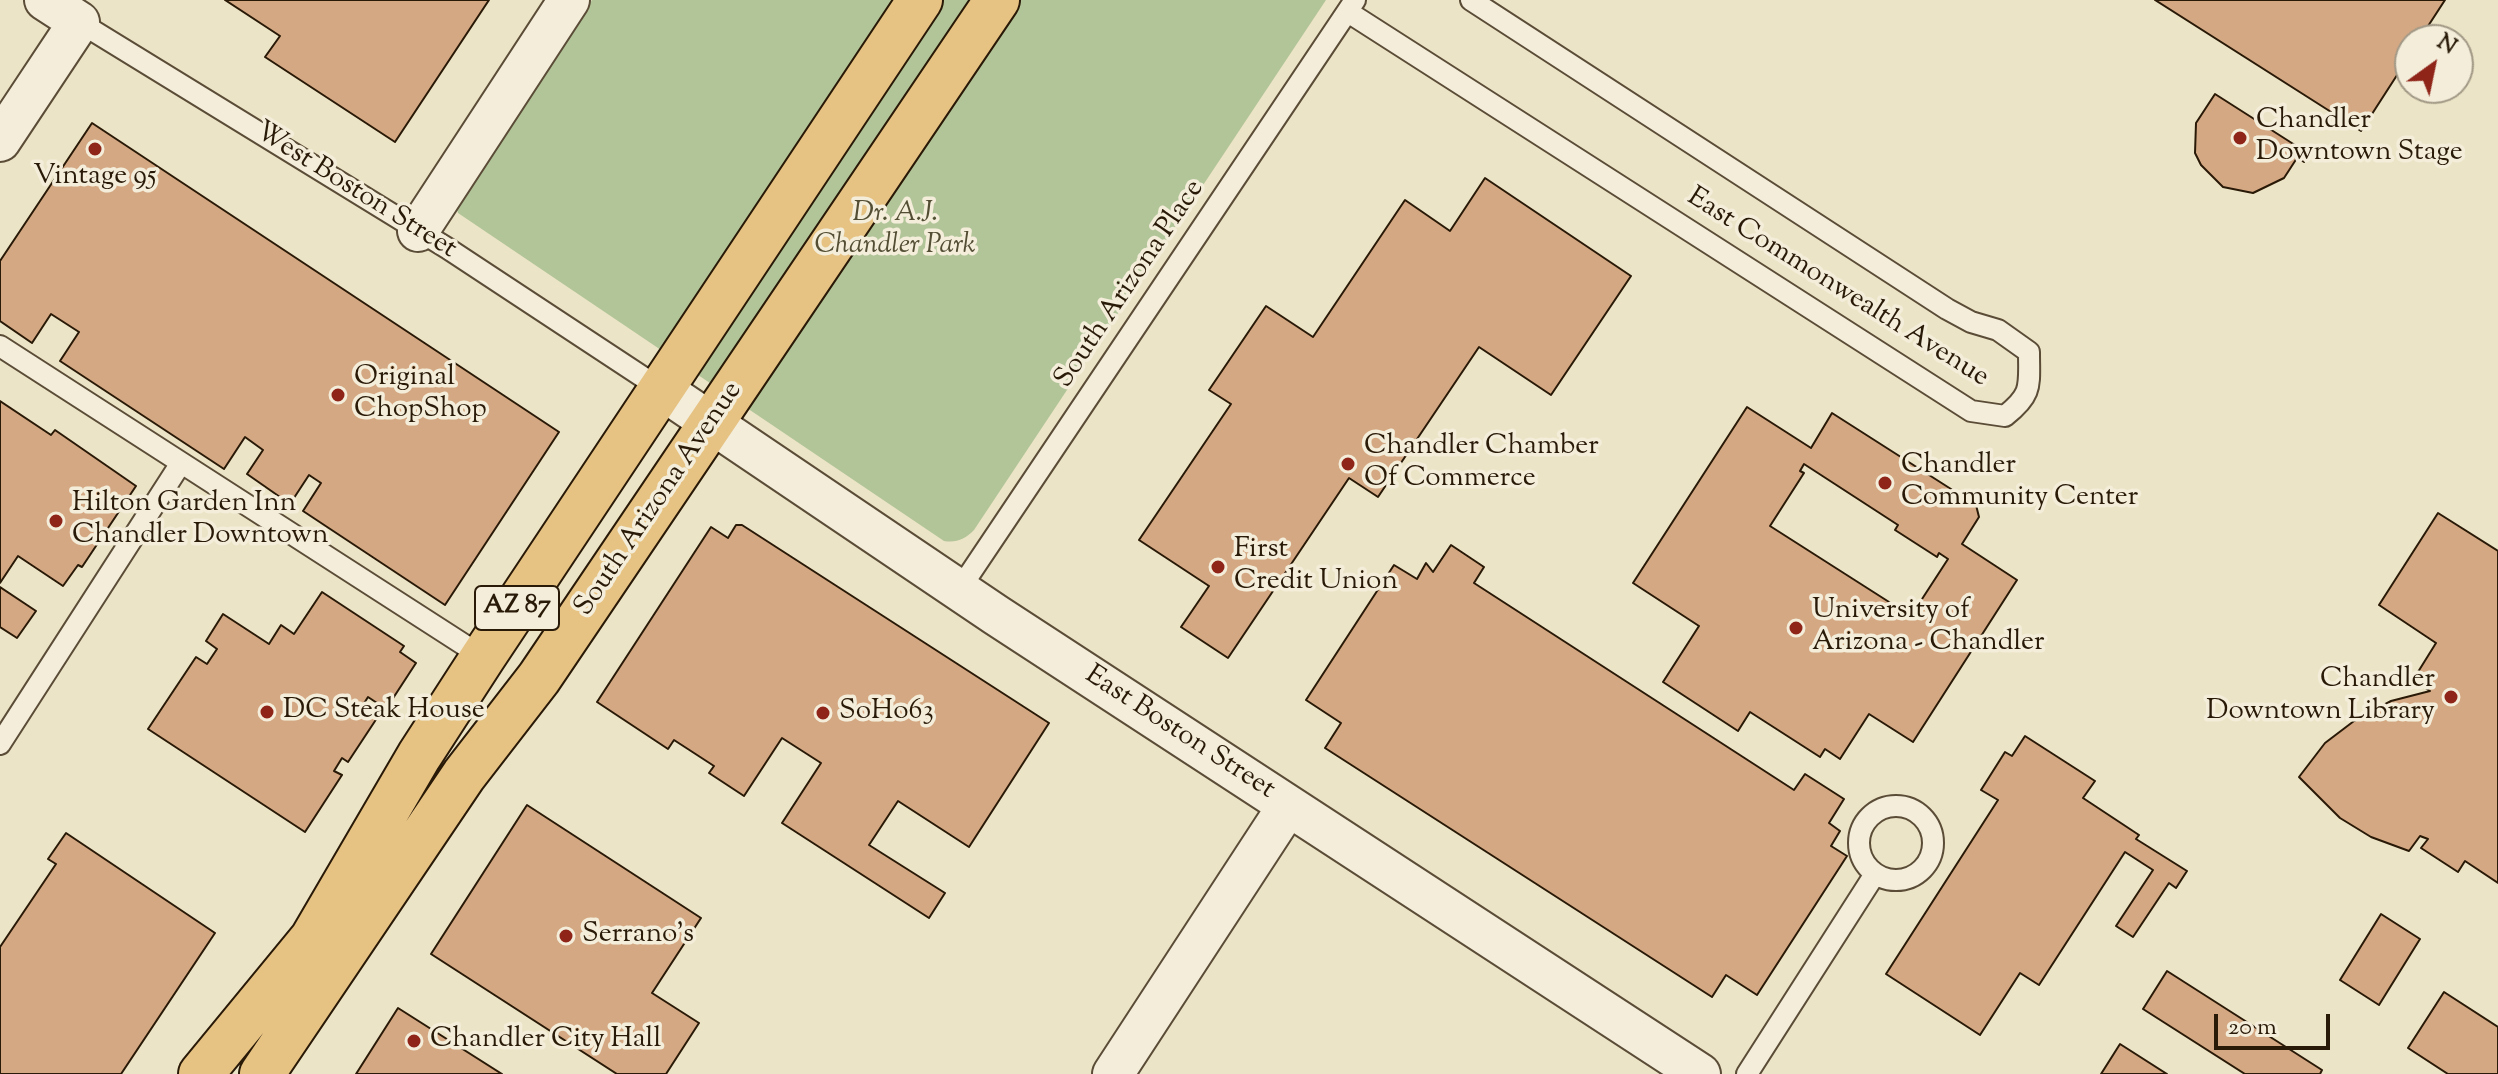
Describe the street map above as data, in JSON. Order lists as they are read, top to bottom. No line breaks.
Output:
{"streets":{"main road":["South Arizona Avenue","AZ 87"],"street":["West Boston Street","East Boston Street"],"lane":["South Arizona Place","East Commonwealth Avenue"]},"crossings":[["West Boston Street","South Arizona Avenue"],["West Boston Street","East Boston Street"],["South Arizona Place","East Commonwealth Avenue"],["South Arizona Place","East Boston Street"],["South Arizona Avenue","East Boston Street"]],"parks":["Dr. A.J. Chandler Park"],"places":["Chandler Downtown Stage","Vintage 95","Original ChopShop","Chandler Chamber Of Commerce","Chandler Community Center","Hilton Garden Inn Chandler Downtown","First Credit Union","University of Arizona - Chandler","Chandler Downtown Library","DC Steak House","SoHo63","Serrano's","Chandler City Hall"],"scale_bar":"20 m","north":"top right"}
